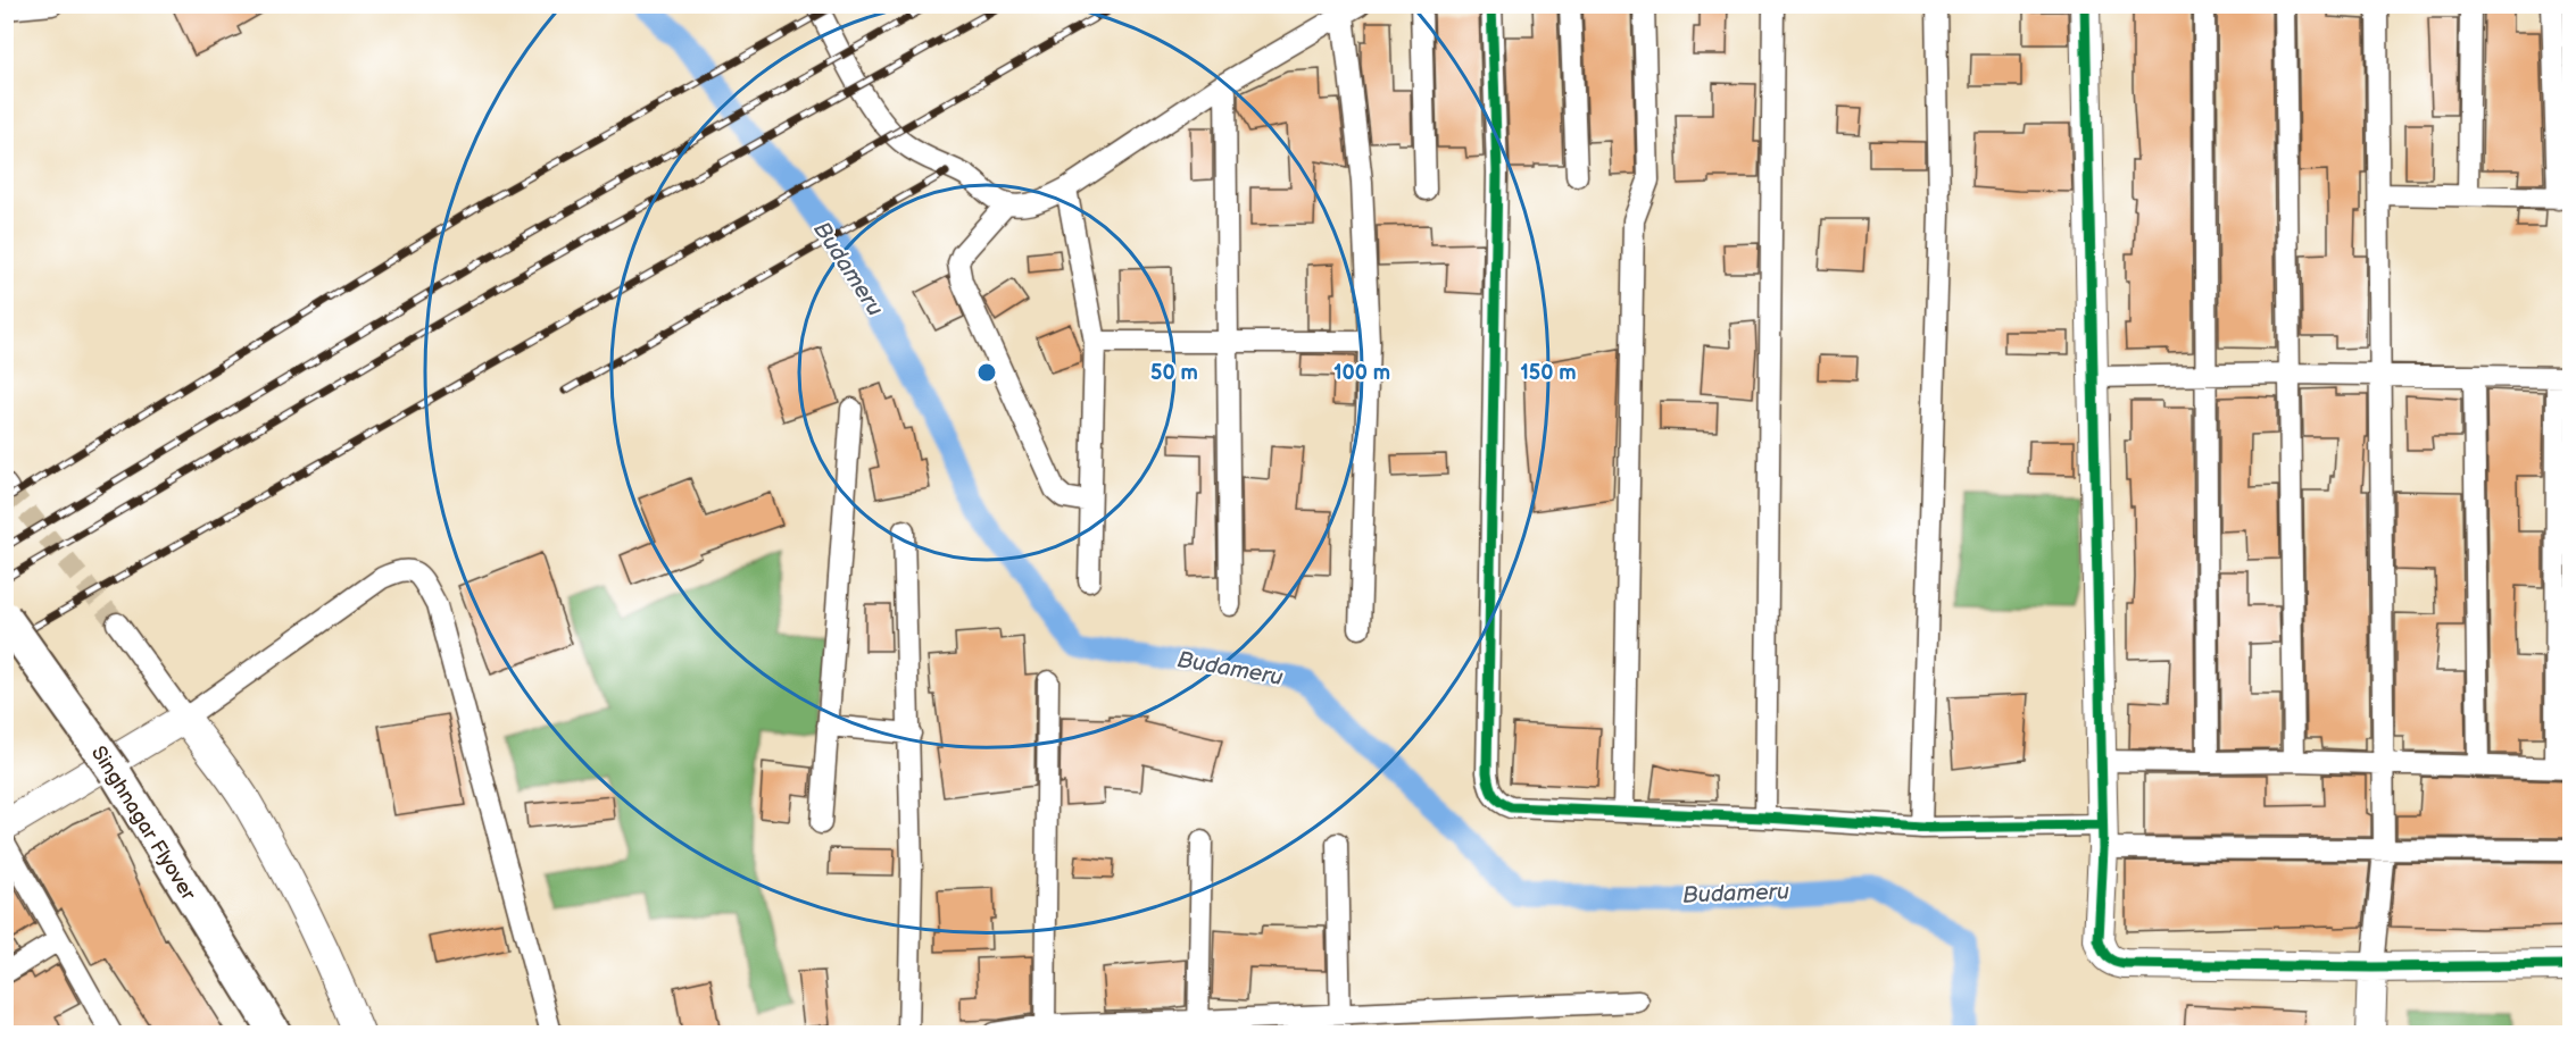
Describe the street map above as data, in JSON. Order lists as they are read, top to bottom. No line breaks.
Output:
{"streets":{"main road":["Singhnagar Flyover"]},"water":["Budameru"],"rings":["50 m","100 m","150 m"]}
